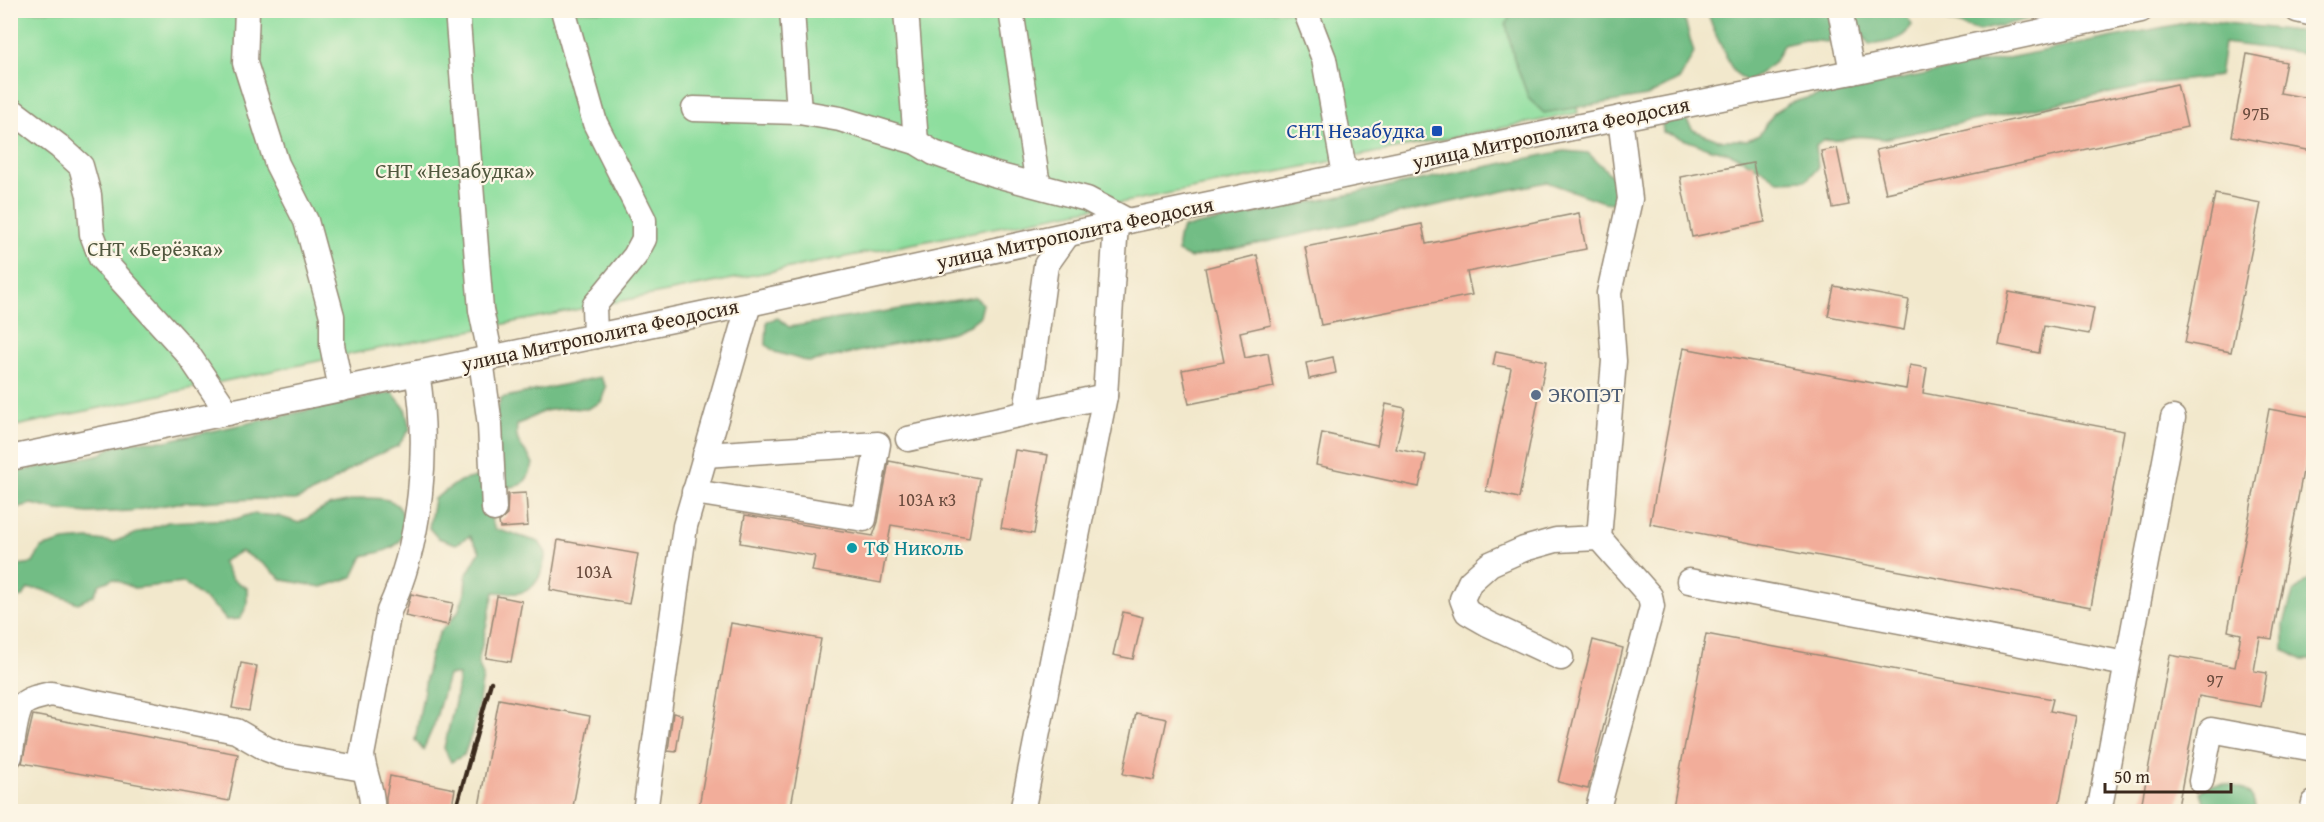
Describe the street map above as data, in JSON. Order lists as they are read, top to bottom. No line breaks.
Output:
{"streets":{"street":["улица Митрополита Феодосия"]},"parks":["СНТ «Незабудка»","СНТ «Берёзка»"],"places":{"transit":["СНТ Незабудка"],"other":["ЭКОПЭТ","ТФ Николь"]},"house_numbers":["97Б","103А к3","103А","97"],"scale_bar":"50 m"}
